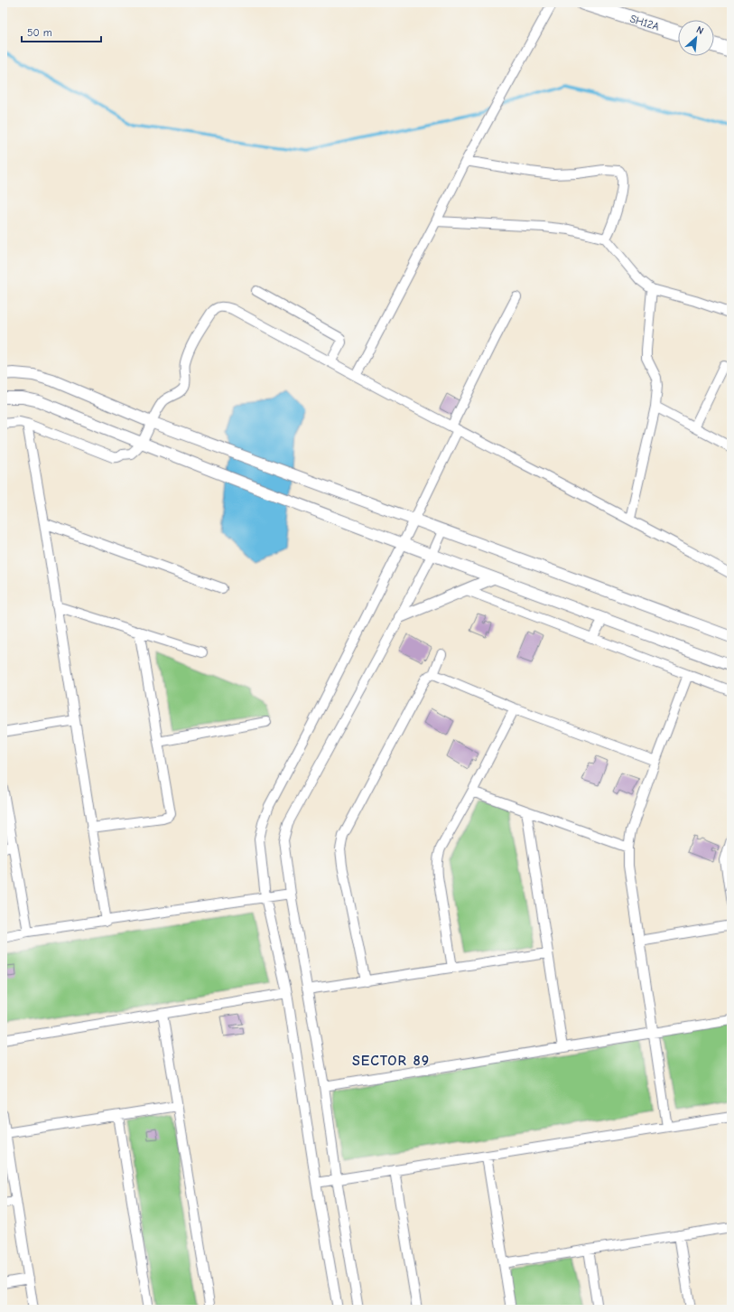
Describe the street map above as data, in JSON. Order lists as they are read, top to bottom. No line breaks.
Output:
{"streets":{"main road":["SH12A"]},"districts":["SECTOR 89"],"scale_bar":"50 m","north":"top right"}
